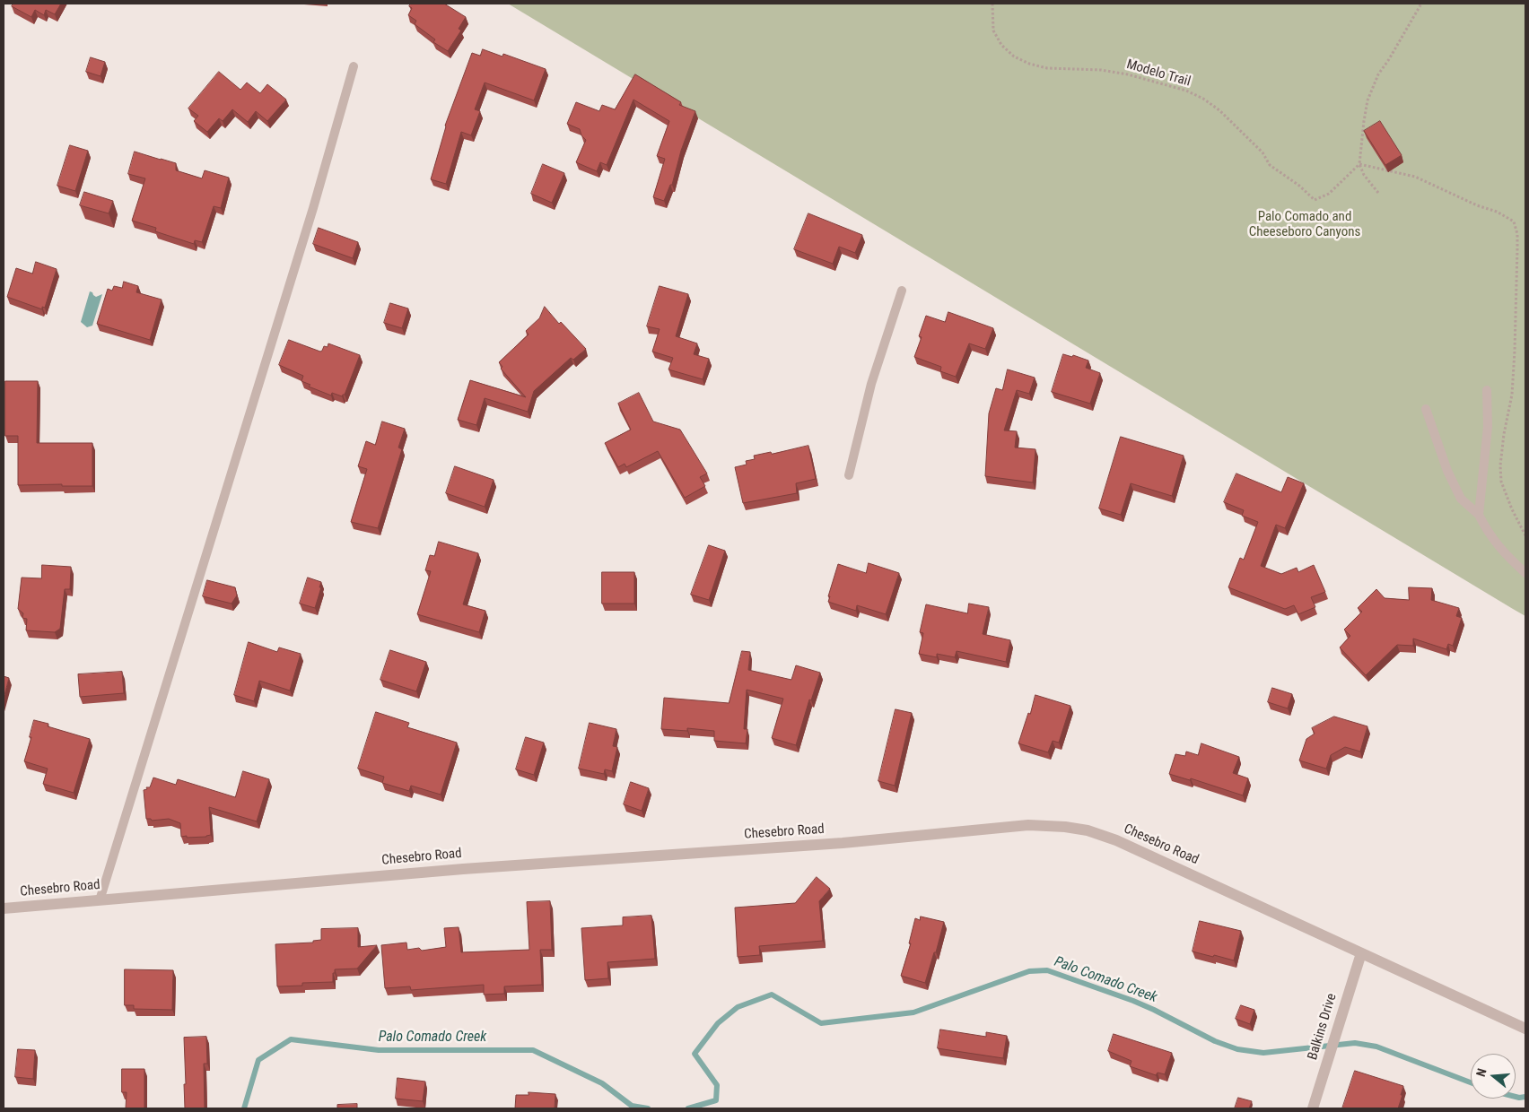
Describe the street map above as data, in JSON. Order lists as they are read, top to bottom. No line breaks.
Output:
{"streets":{"street":["Chesebro Road","Balkins Drive"],"path":["Modelo Trail"]},"crossings":[["Chesebro Road","Balkins Drive"]],"water":["Palo Comado Creek"],"parks":["Palo Comado and Cheeseboro Canyons"],"north":"left"}
